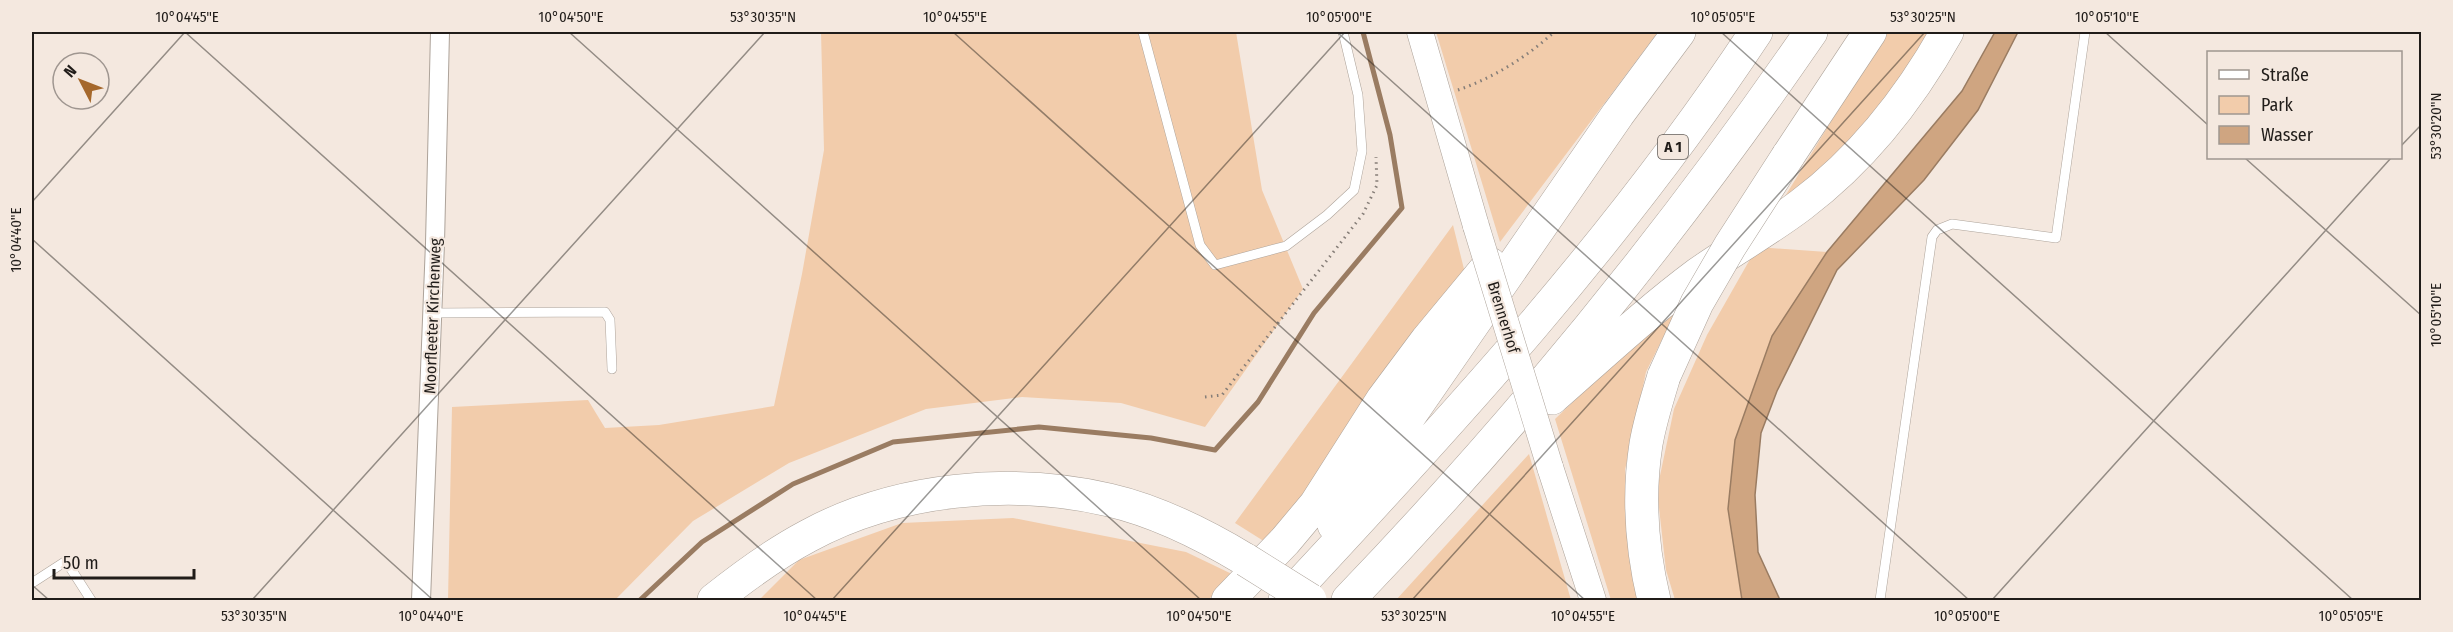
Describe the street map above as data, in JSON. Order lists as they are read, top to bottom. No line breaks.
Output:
{"streets":{"highway":["A 1"],"street":["Moorfleeter Kirchenweg","Brennerhof"]},"legend":["Straße","Park","Wasser"],"scale_bar":"50 m","north":"top left","coordinates":["10°04'45\"E","10°04'50\"E","53°30'35\"N","10°04'55\"E","10°05'00\"E","10°05'05\"E","53°30'25\"N","10°05'10\"E","53°30'20\"N","10°04'40\"E"]}
